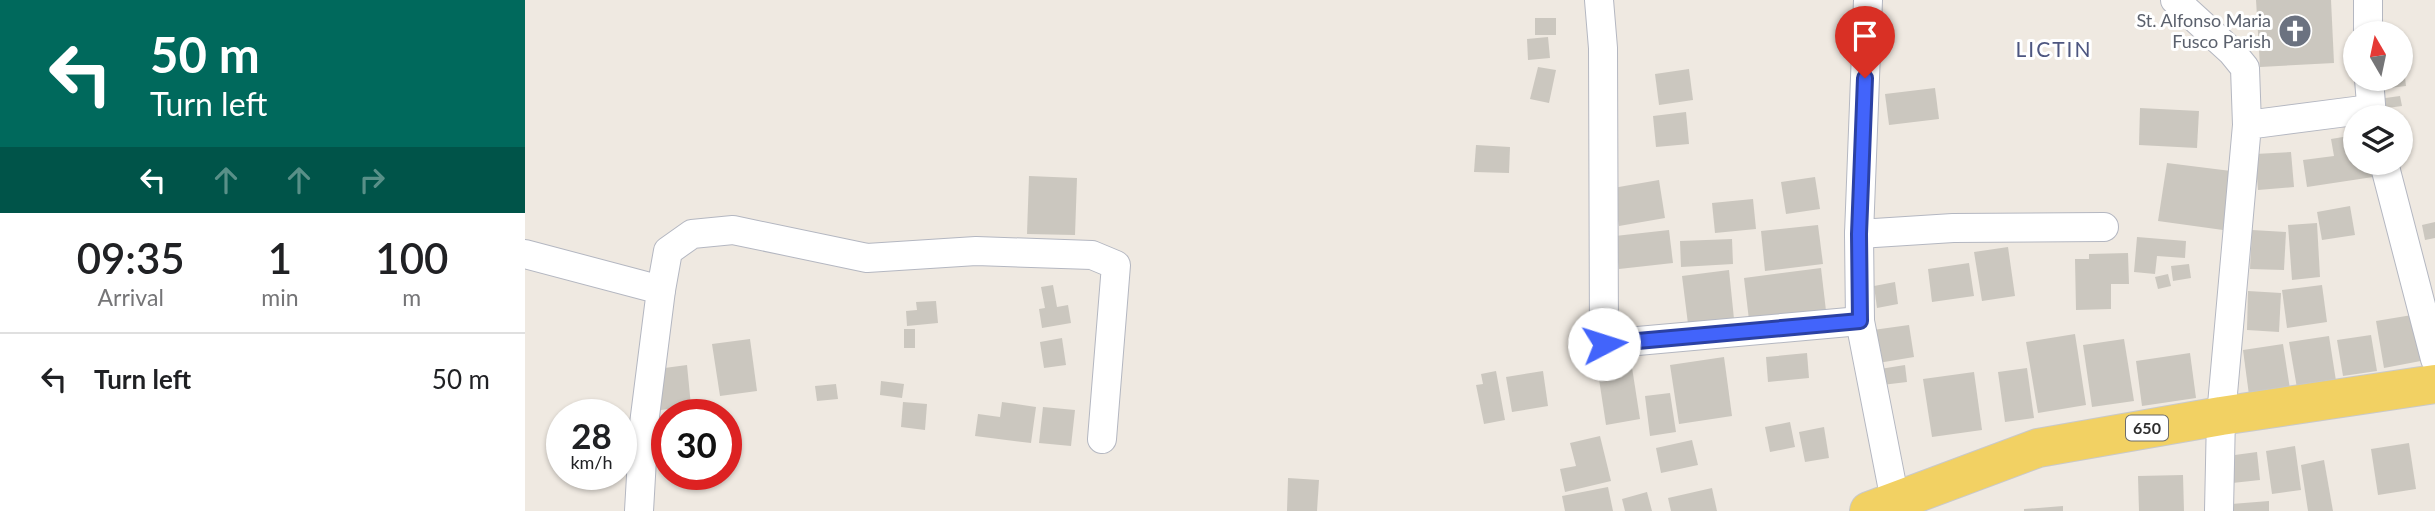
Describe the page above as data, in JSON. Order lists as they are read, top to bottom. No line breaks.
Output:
{"streets":{"main road":["650"]},"districts":["LICTIN"],"places":{"church":["St. Alfonso Maria Fusco Parish"]},"north":"top","page":{"turn":["50 m","Turn left"],"eta":["09:35","Arrival","1","min","100","m"],"list":[{"name":"Turn left","value":"50 m"}],"speed":"28 km/h","limit":"30"}}
